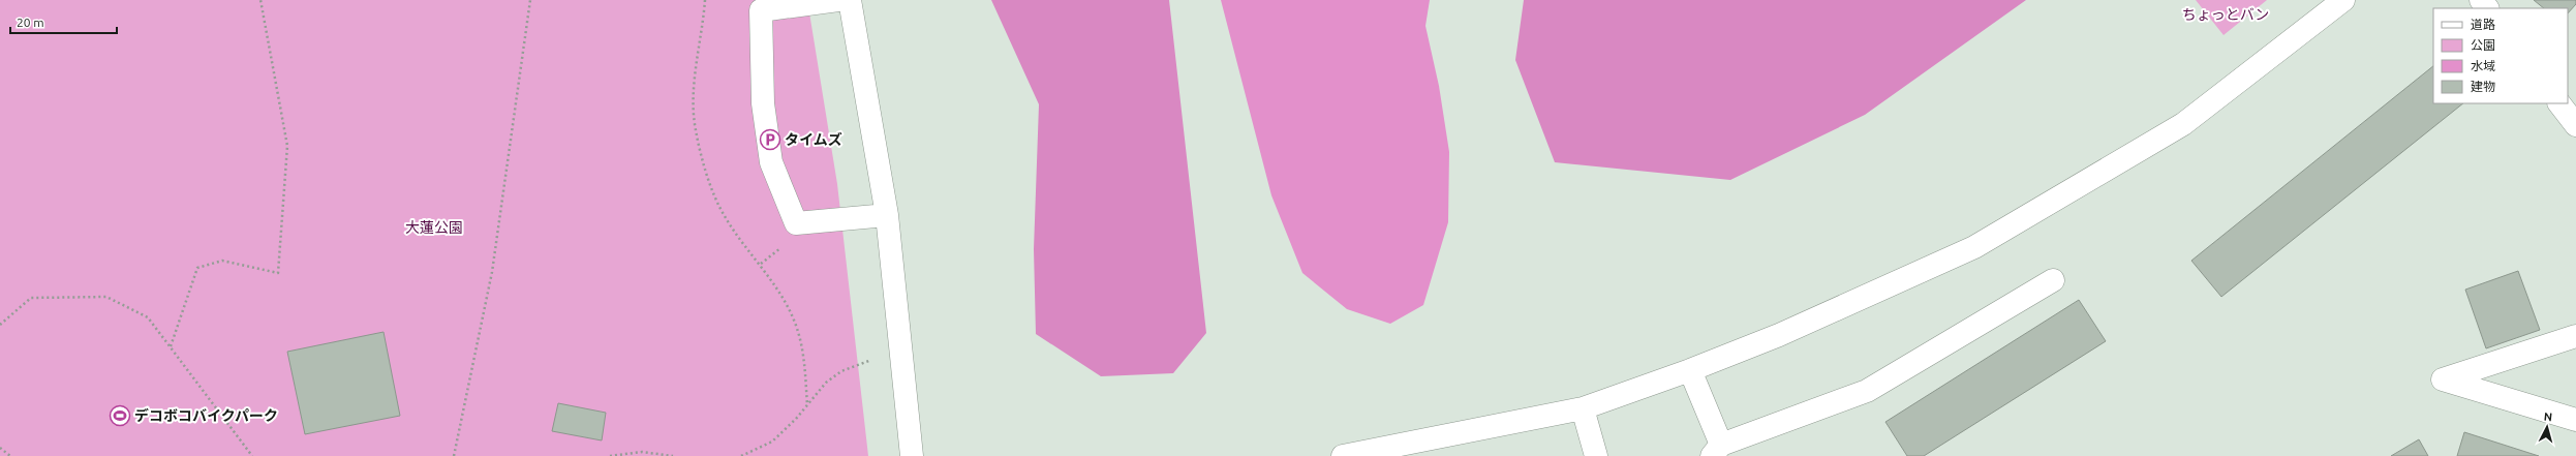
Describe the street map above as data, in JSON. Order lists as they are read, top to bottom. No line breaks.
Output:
{"parks":["ちょっとバン","大蓮公園"],"places":{"parking":["タイムズ"],"sports":["デコボコバイクパーク"]},"legend":["道路","公園","水域","建物"],"scale_bar":"20 m","north":"top"}
